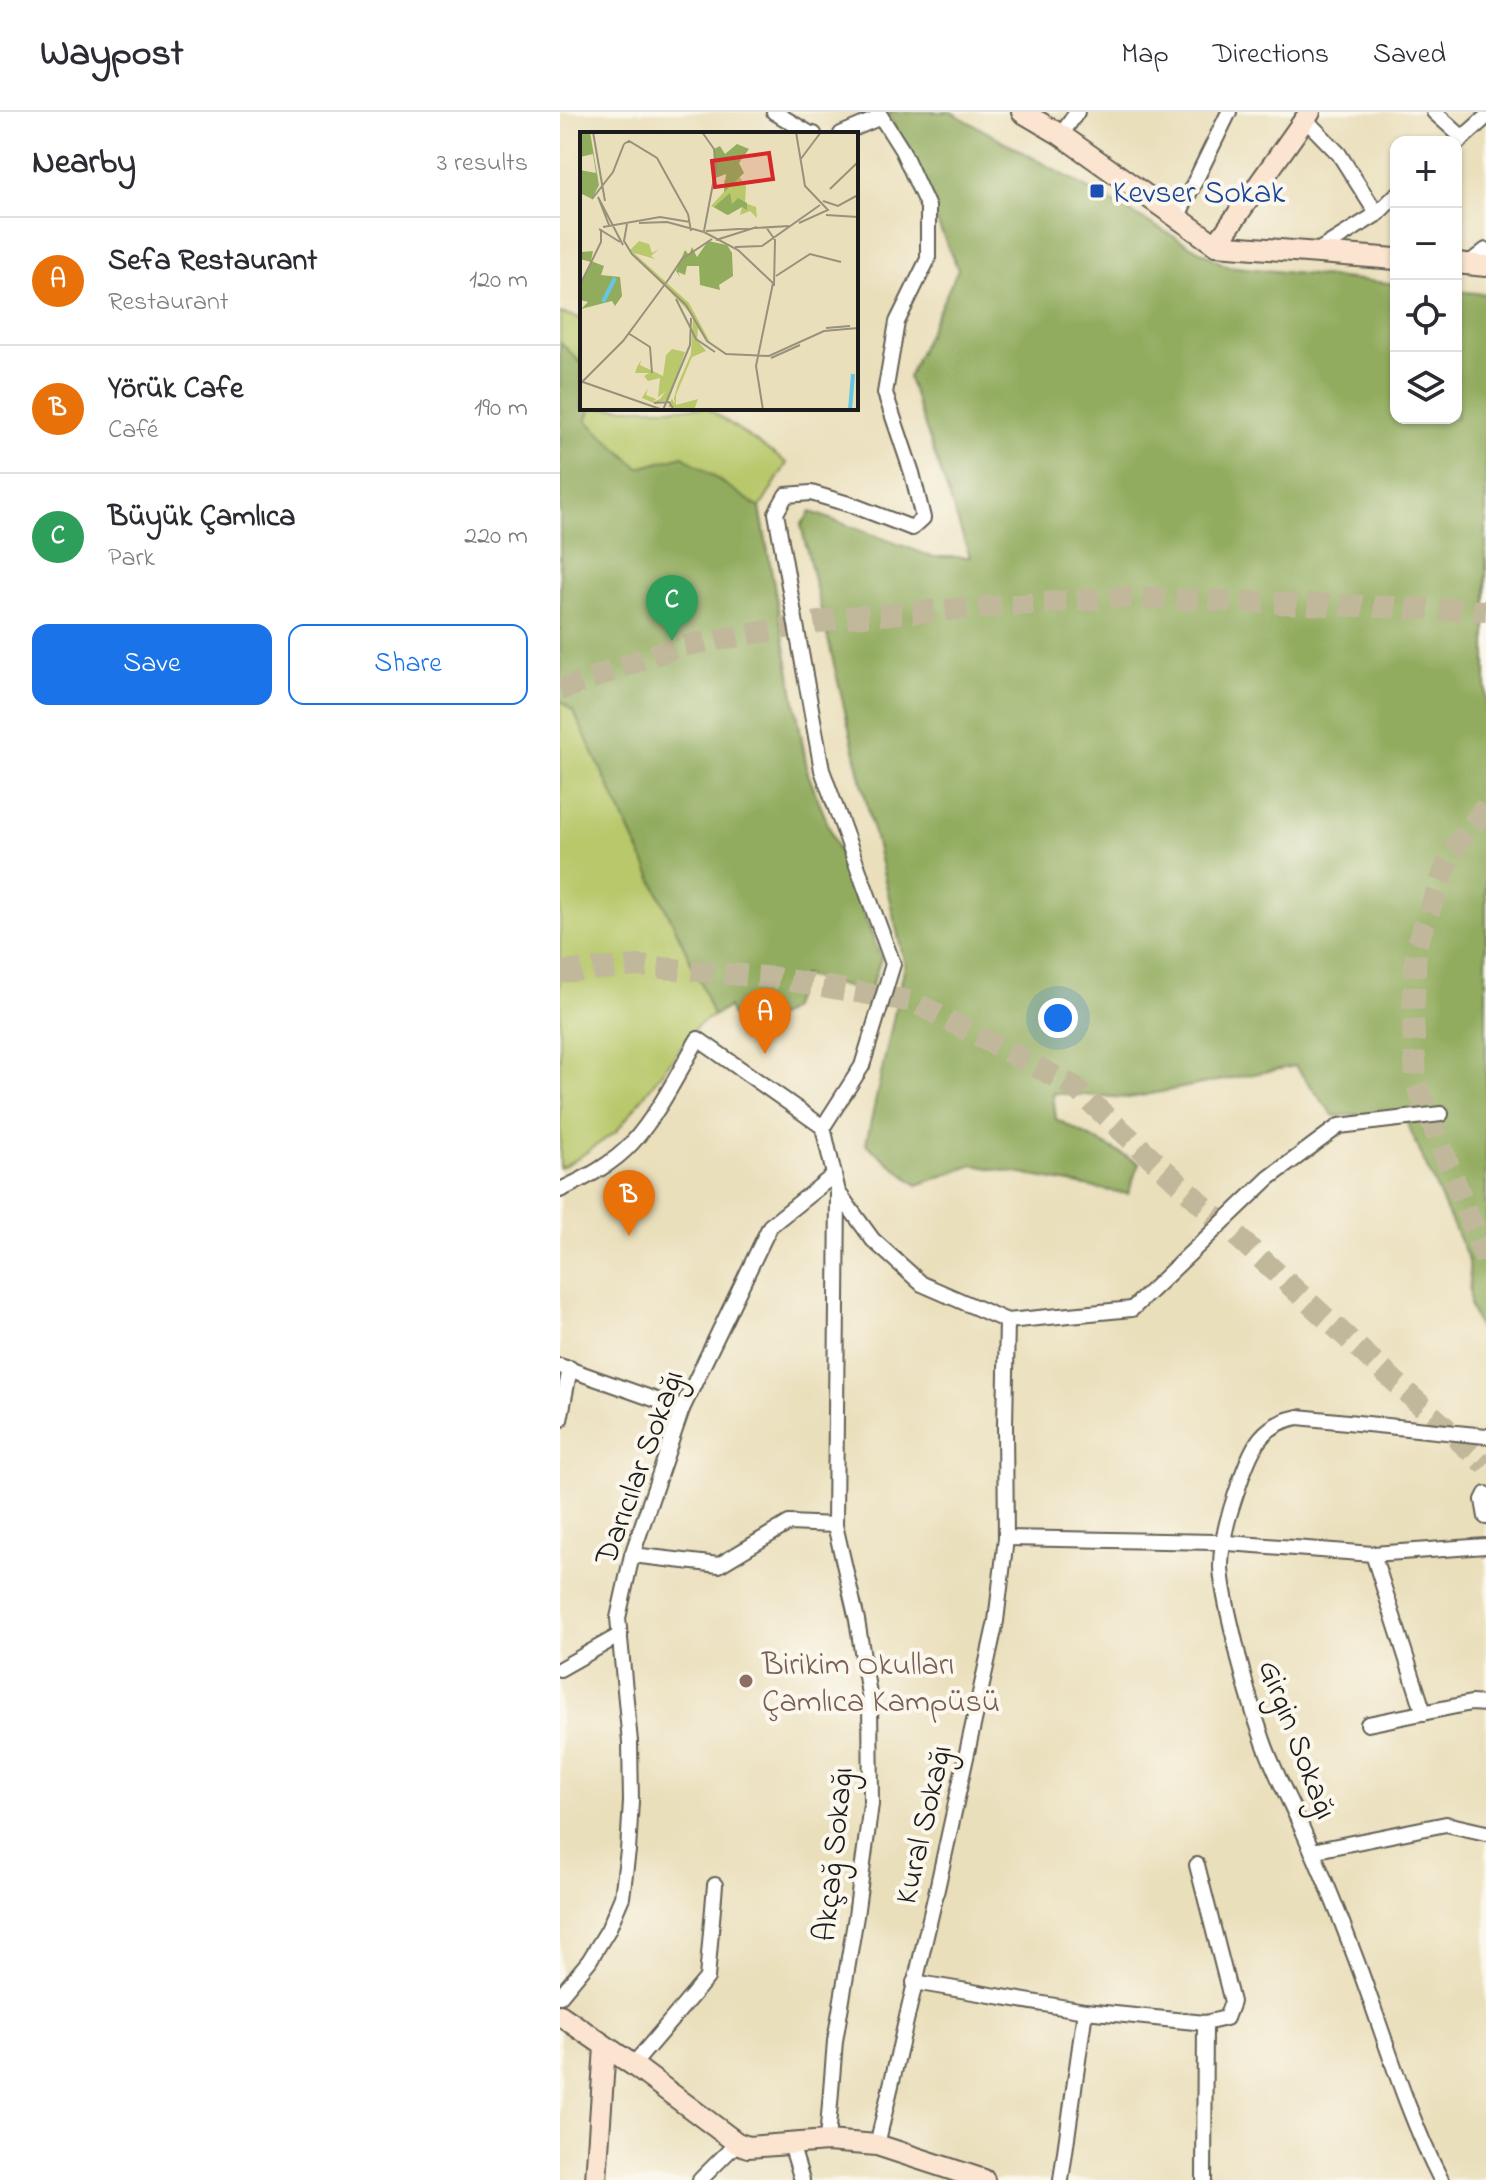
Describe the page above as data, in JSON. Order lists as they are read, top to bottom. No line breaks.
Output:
{"streets":{"street":["Darıcılar Sokağı","Girgin Sokağı","Kural Sokağı","Akçağ Sokağı"]},"places":{"transit":["Kevser Sokak"],"other":["Birikim Okulları Çamlıca Kampüsü"]},"page":{"header":"Waypost","nav":["Map","Directions","Saved"],"heading":["Nearby","3 results"],"map_buttons":["+","−"],"list":[{"mark":"A","name":"Sefa Restaurant","note":"Restaurant","value":"120 m"},{"mark":"B","name":"Yörük Cafe","note":"Café","value":"190 m"},{"mark":"C","name":"Büyük Çamlıca","note":"Park","value":"220 m"}],"pins":["C","A","B"],"buttons":["Save","Share"]}}
